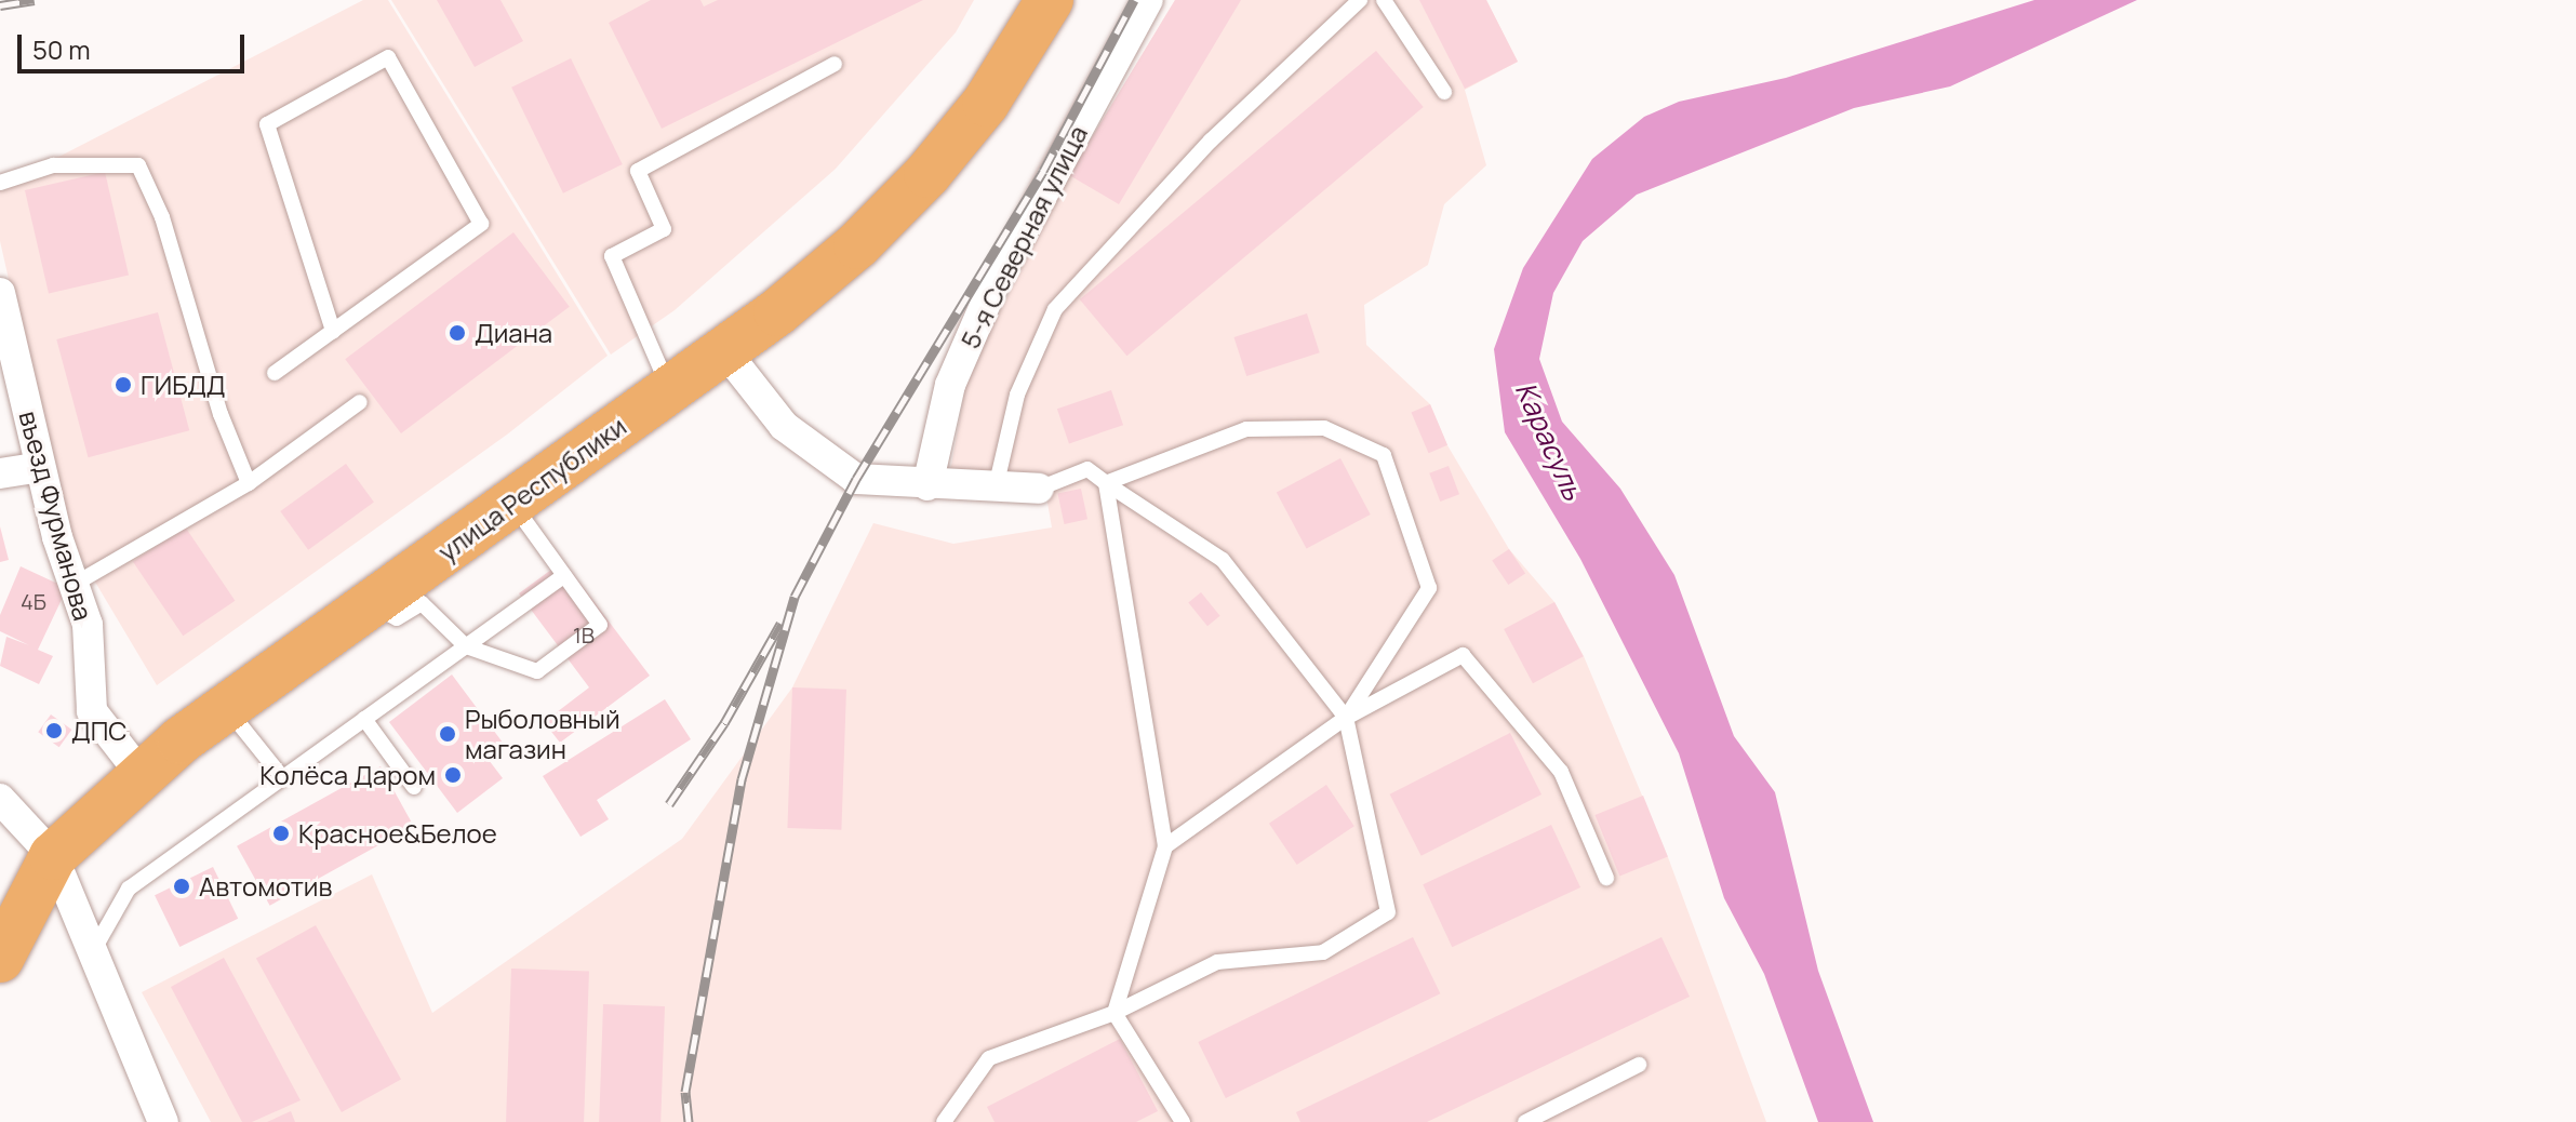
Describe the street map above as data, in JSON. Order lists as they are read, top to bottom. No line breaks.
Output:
{"streets":{"main road":["улица Республики"],"street":["5-я Северная улица","въезд Фурманова"]},"crossings":[["улица Республики","въезд Фурманова"]],"water":["Карасуль"],"places":["Диана","ГИБДД","ДПС","Рыболовный магазин","Колёса Даром","Красное&Белое","Автомотив"],"house_numbers":["4Б","1В"],"scale_bar":"50 m"}
